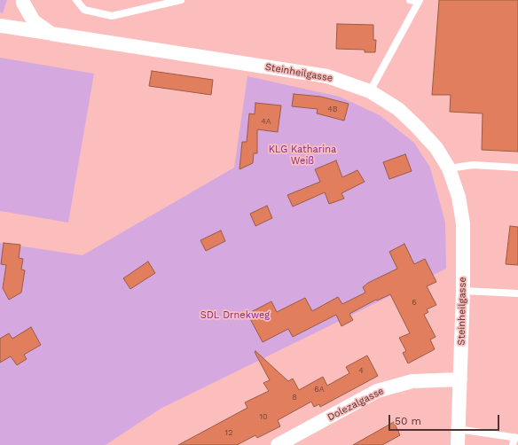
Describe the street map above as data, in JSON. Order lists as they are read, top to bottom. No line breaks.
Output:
{"streets":{"street":["Steinheilgasse","Dolezalgasse"]},"crossings":[["Steinheilgasse","Dolezalgasse"]],"parks":["KLG Katharina Weiß","SDL Drnekweg"],"house_numbers":["4B","4A","6","4","6A","8","10","12"],"scale_bar":"50 m"}
